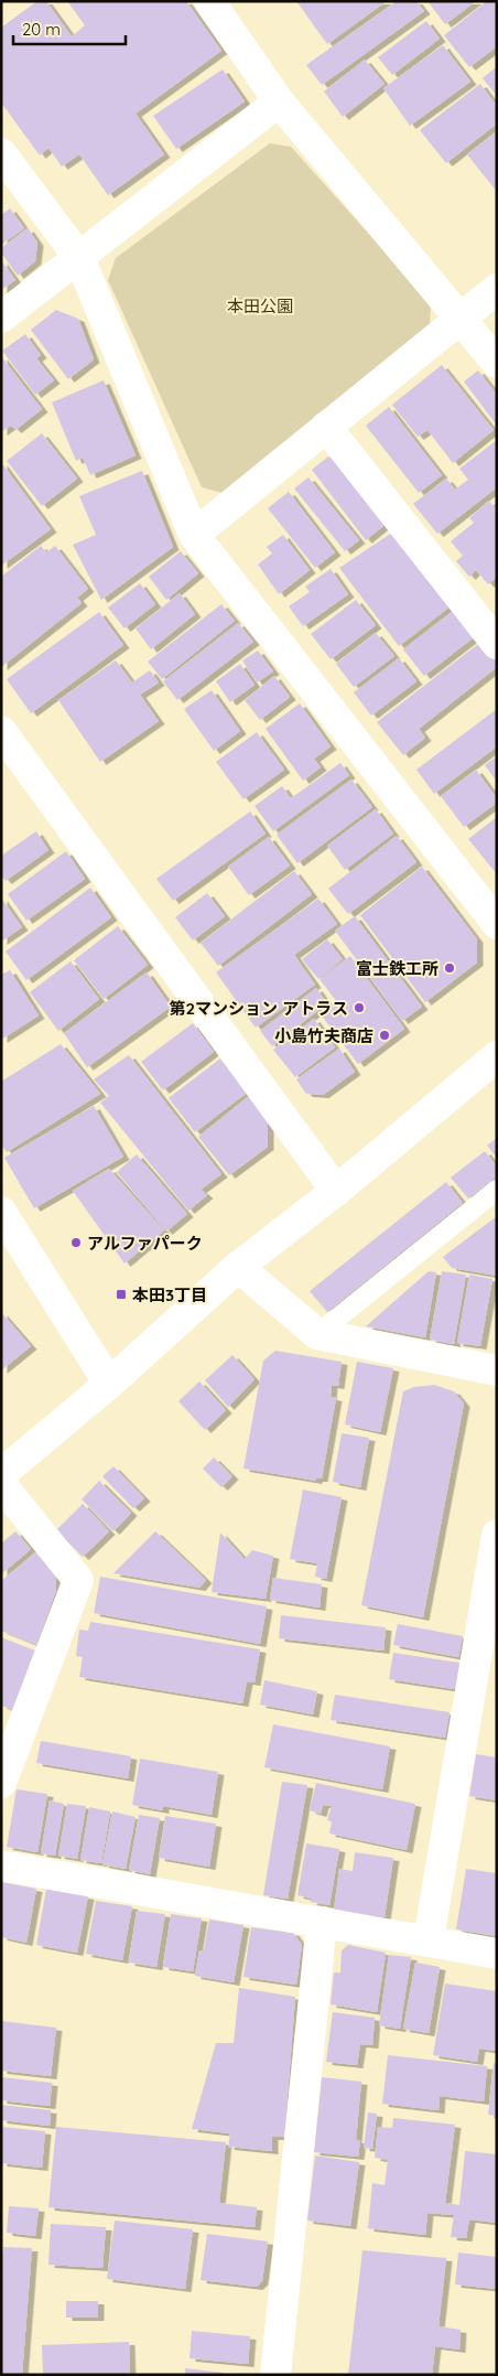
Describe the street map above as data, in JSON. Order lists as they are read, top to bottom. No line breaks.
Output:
{"parks":["本田公園"],"places":{"other":["富士鉄工所","第2マンション アトラス","小島竹夫商店","アルファパーク"],"transit":["本田3丁目"]},"scale_bar":"20 m"}
